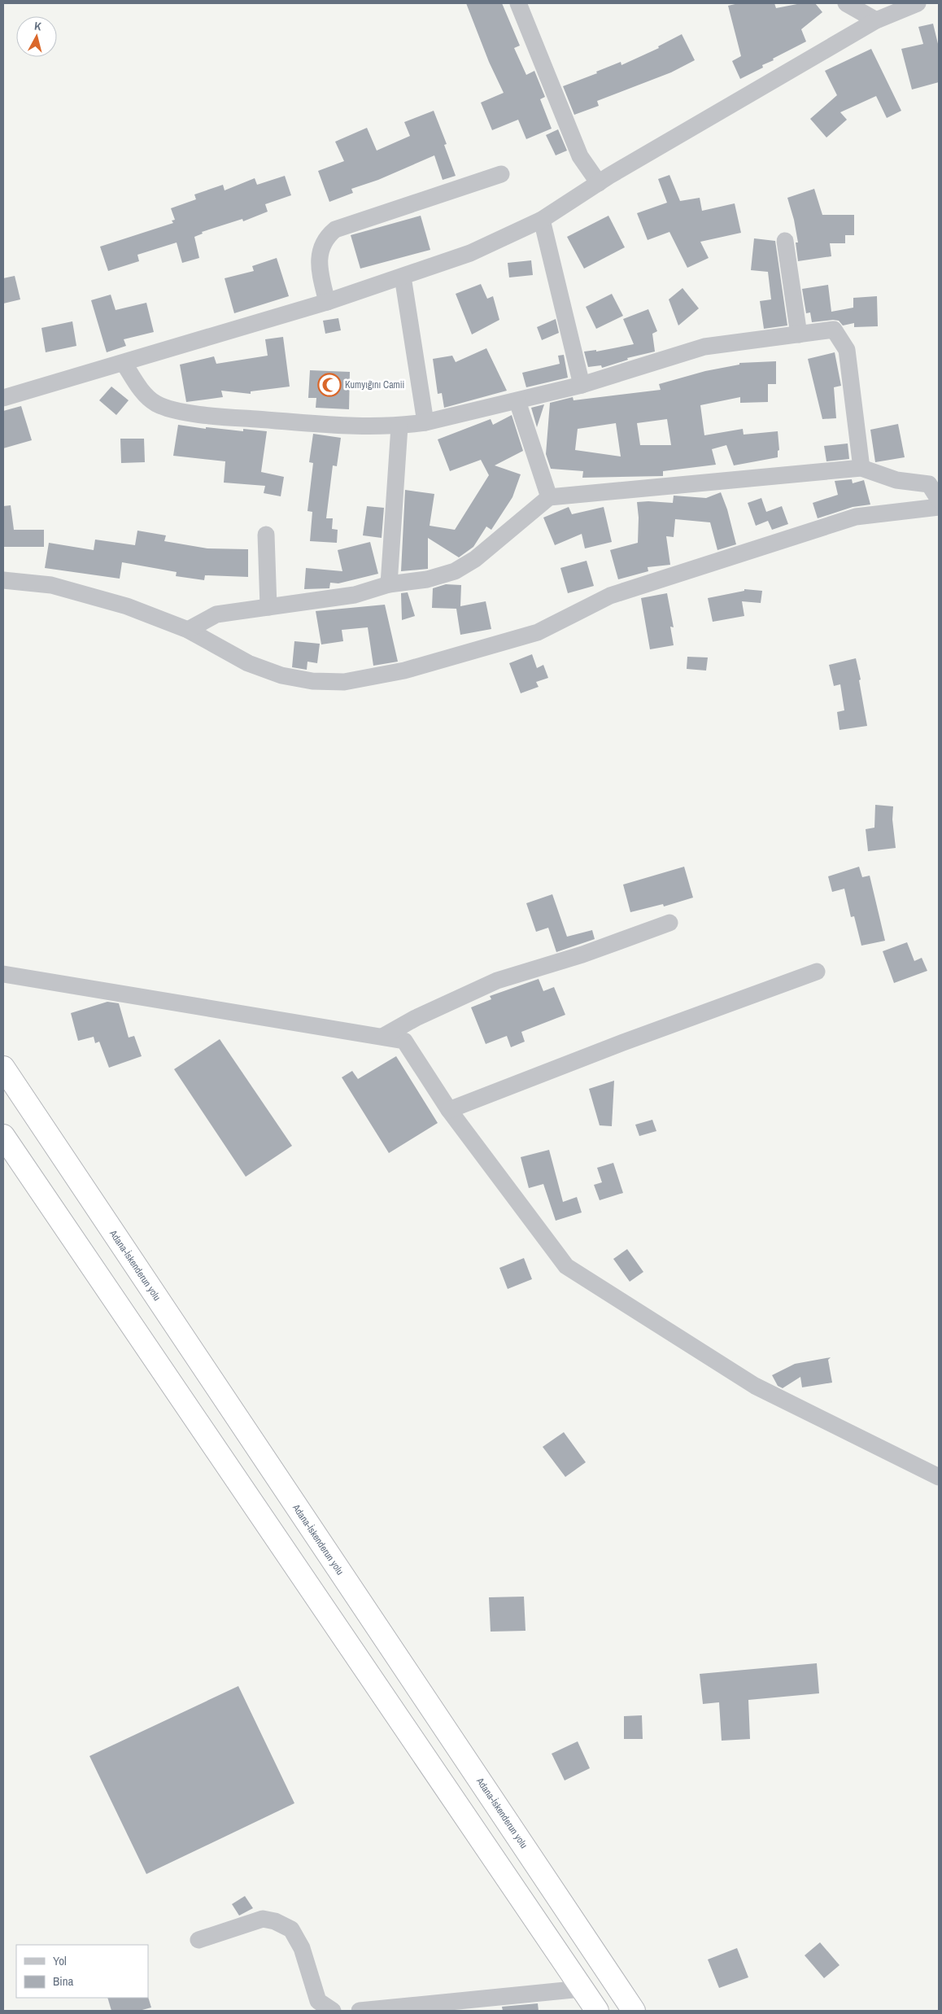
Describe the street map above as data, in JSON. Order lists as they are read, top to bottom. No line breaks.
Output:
{"streets":{"highway":["Adana-İskenderun yolu"]},"places":{"mosque":["Kumyığını Camii"]},"legend":["Yol","Bina"],"north":"top"}
